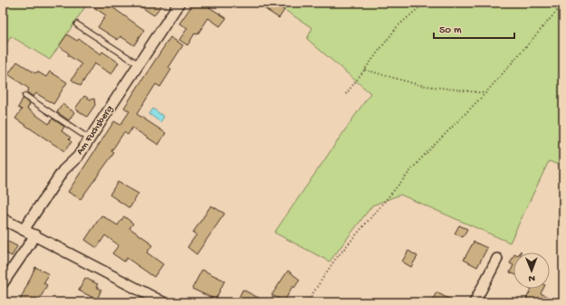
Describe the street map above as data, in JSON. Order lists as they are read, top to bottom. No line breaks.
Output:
{"streets":{"street":["Am Fuchsberg"]},"scale_bar":"50 m","north":"bottom"}
